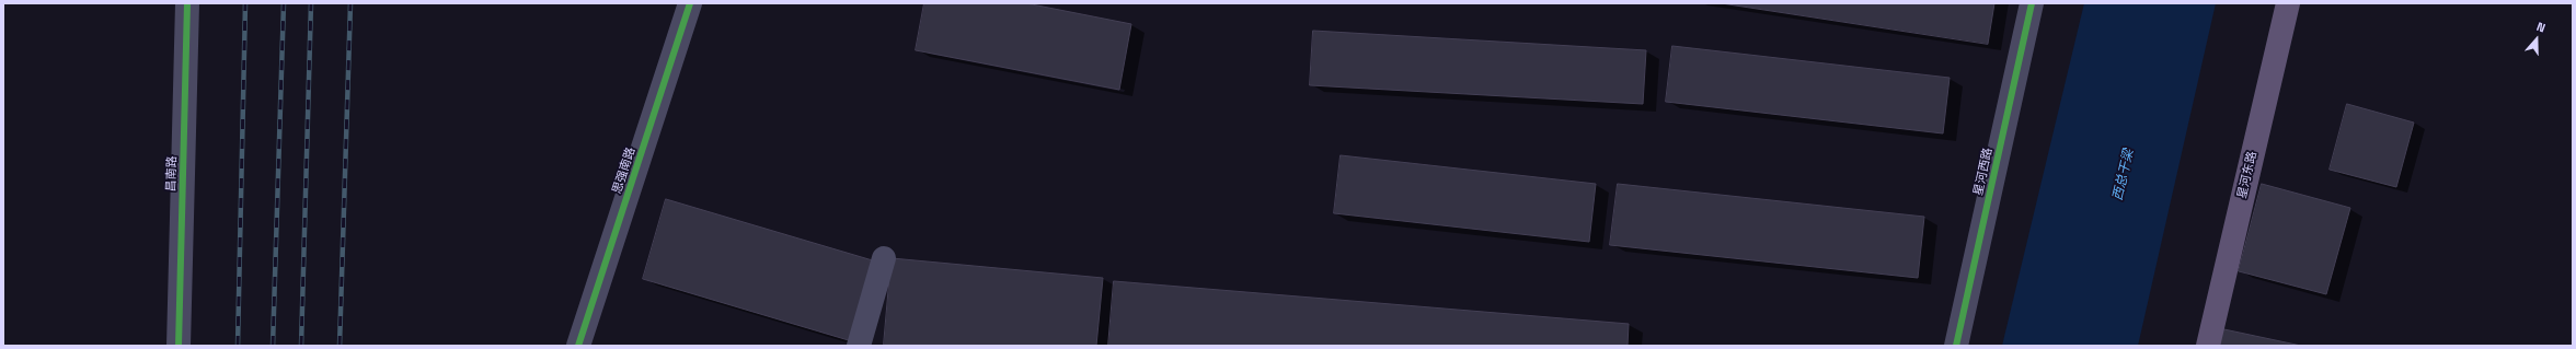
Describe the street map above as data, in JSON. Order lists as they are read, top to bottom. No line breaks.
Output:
{"streets":{"main road":["星河东路"],"street":["思强南路","星河西路","昌南路"]},"water":["西总干梁"],"north":"top"}
